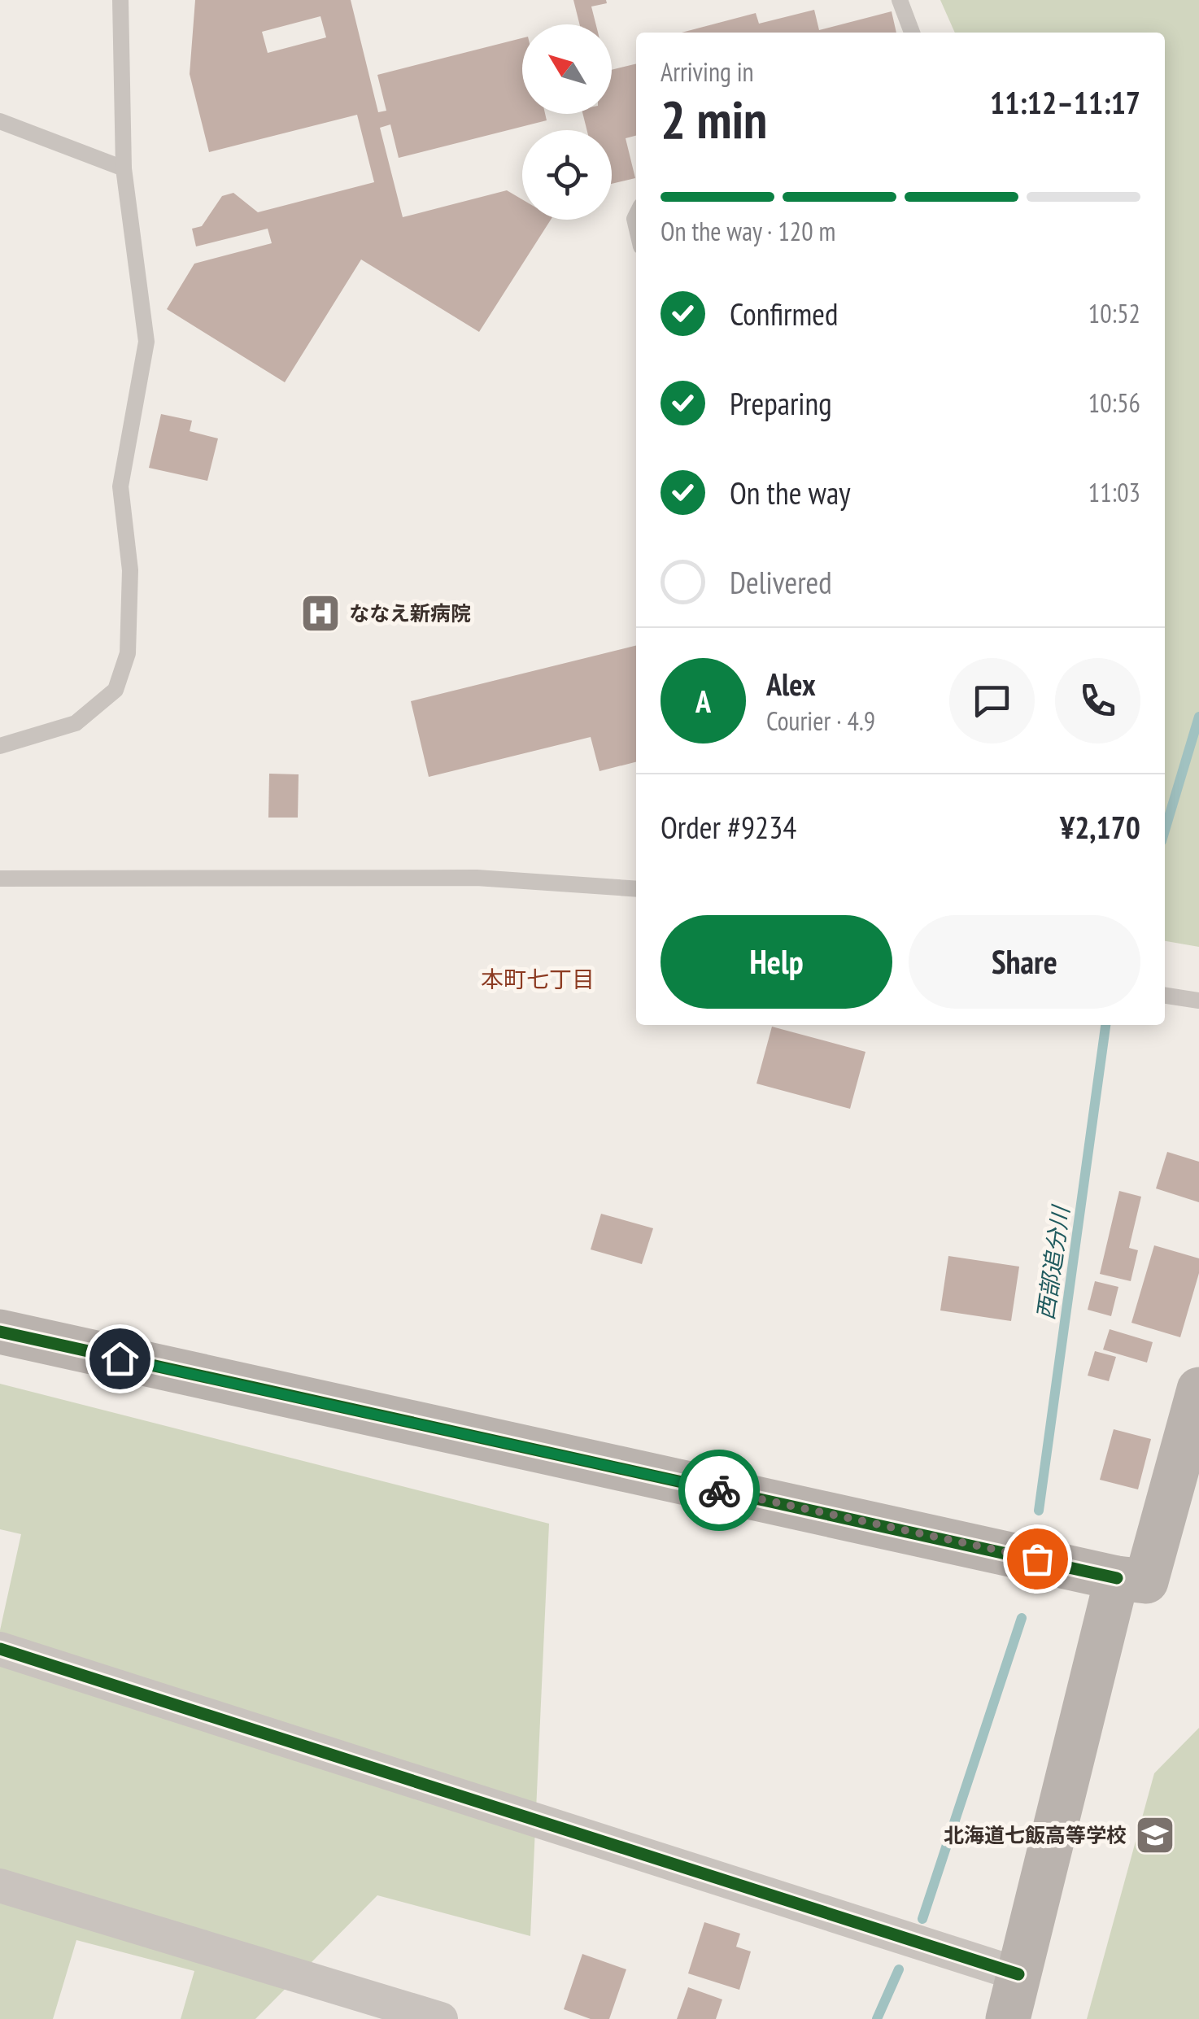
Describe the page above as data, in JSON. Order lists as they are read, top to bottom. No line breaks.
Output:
{"districts":["本町七丁目"],"water":["西部追分川"],"places":{"hospital":["ななえ新病院"],"school or university":["北海道七飯高等学校"]},"north":"top left","page":{"heading":["2 min","Arriving in","11:12–11:17"],"panel":["Alex","Courier · 4.9","Order #9234","¥2,170"],"bar":"On the way · 120 m","list":[["Confirmed","10:52"],["Preparing","10:56"],["On the way","11:03"],"Delivered"],"round":"A","buttons":["Help","Share"]}}
